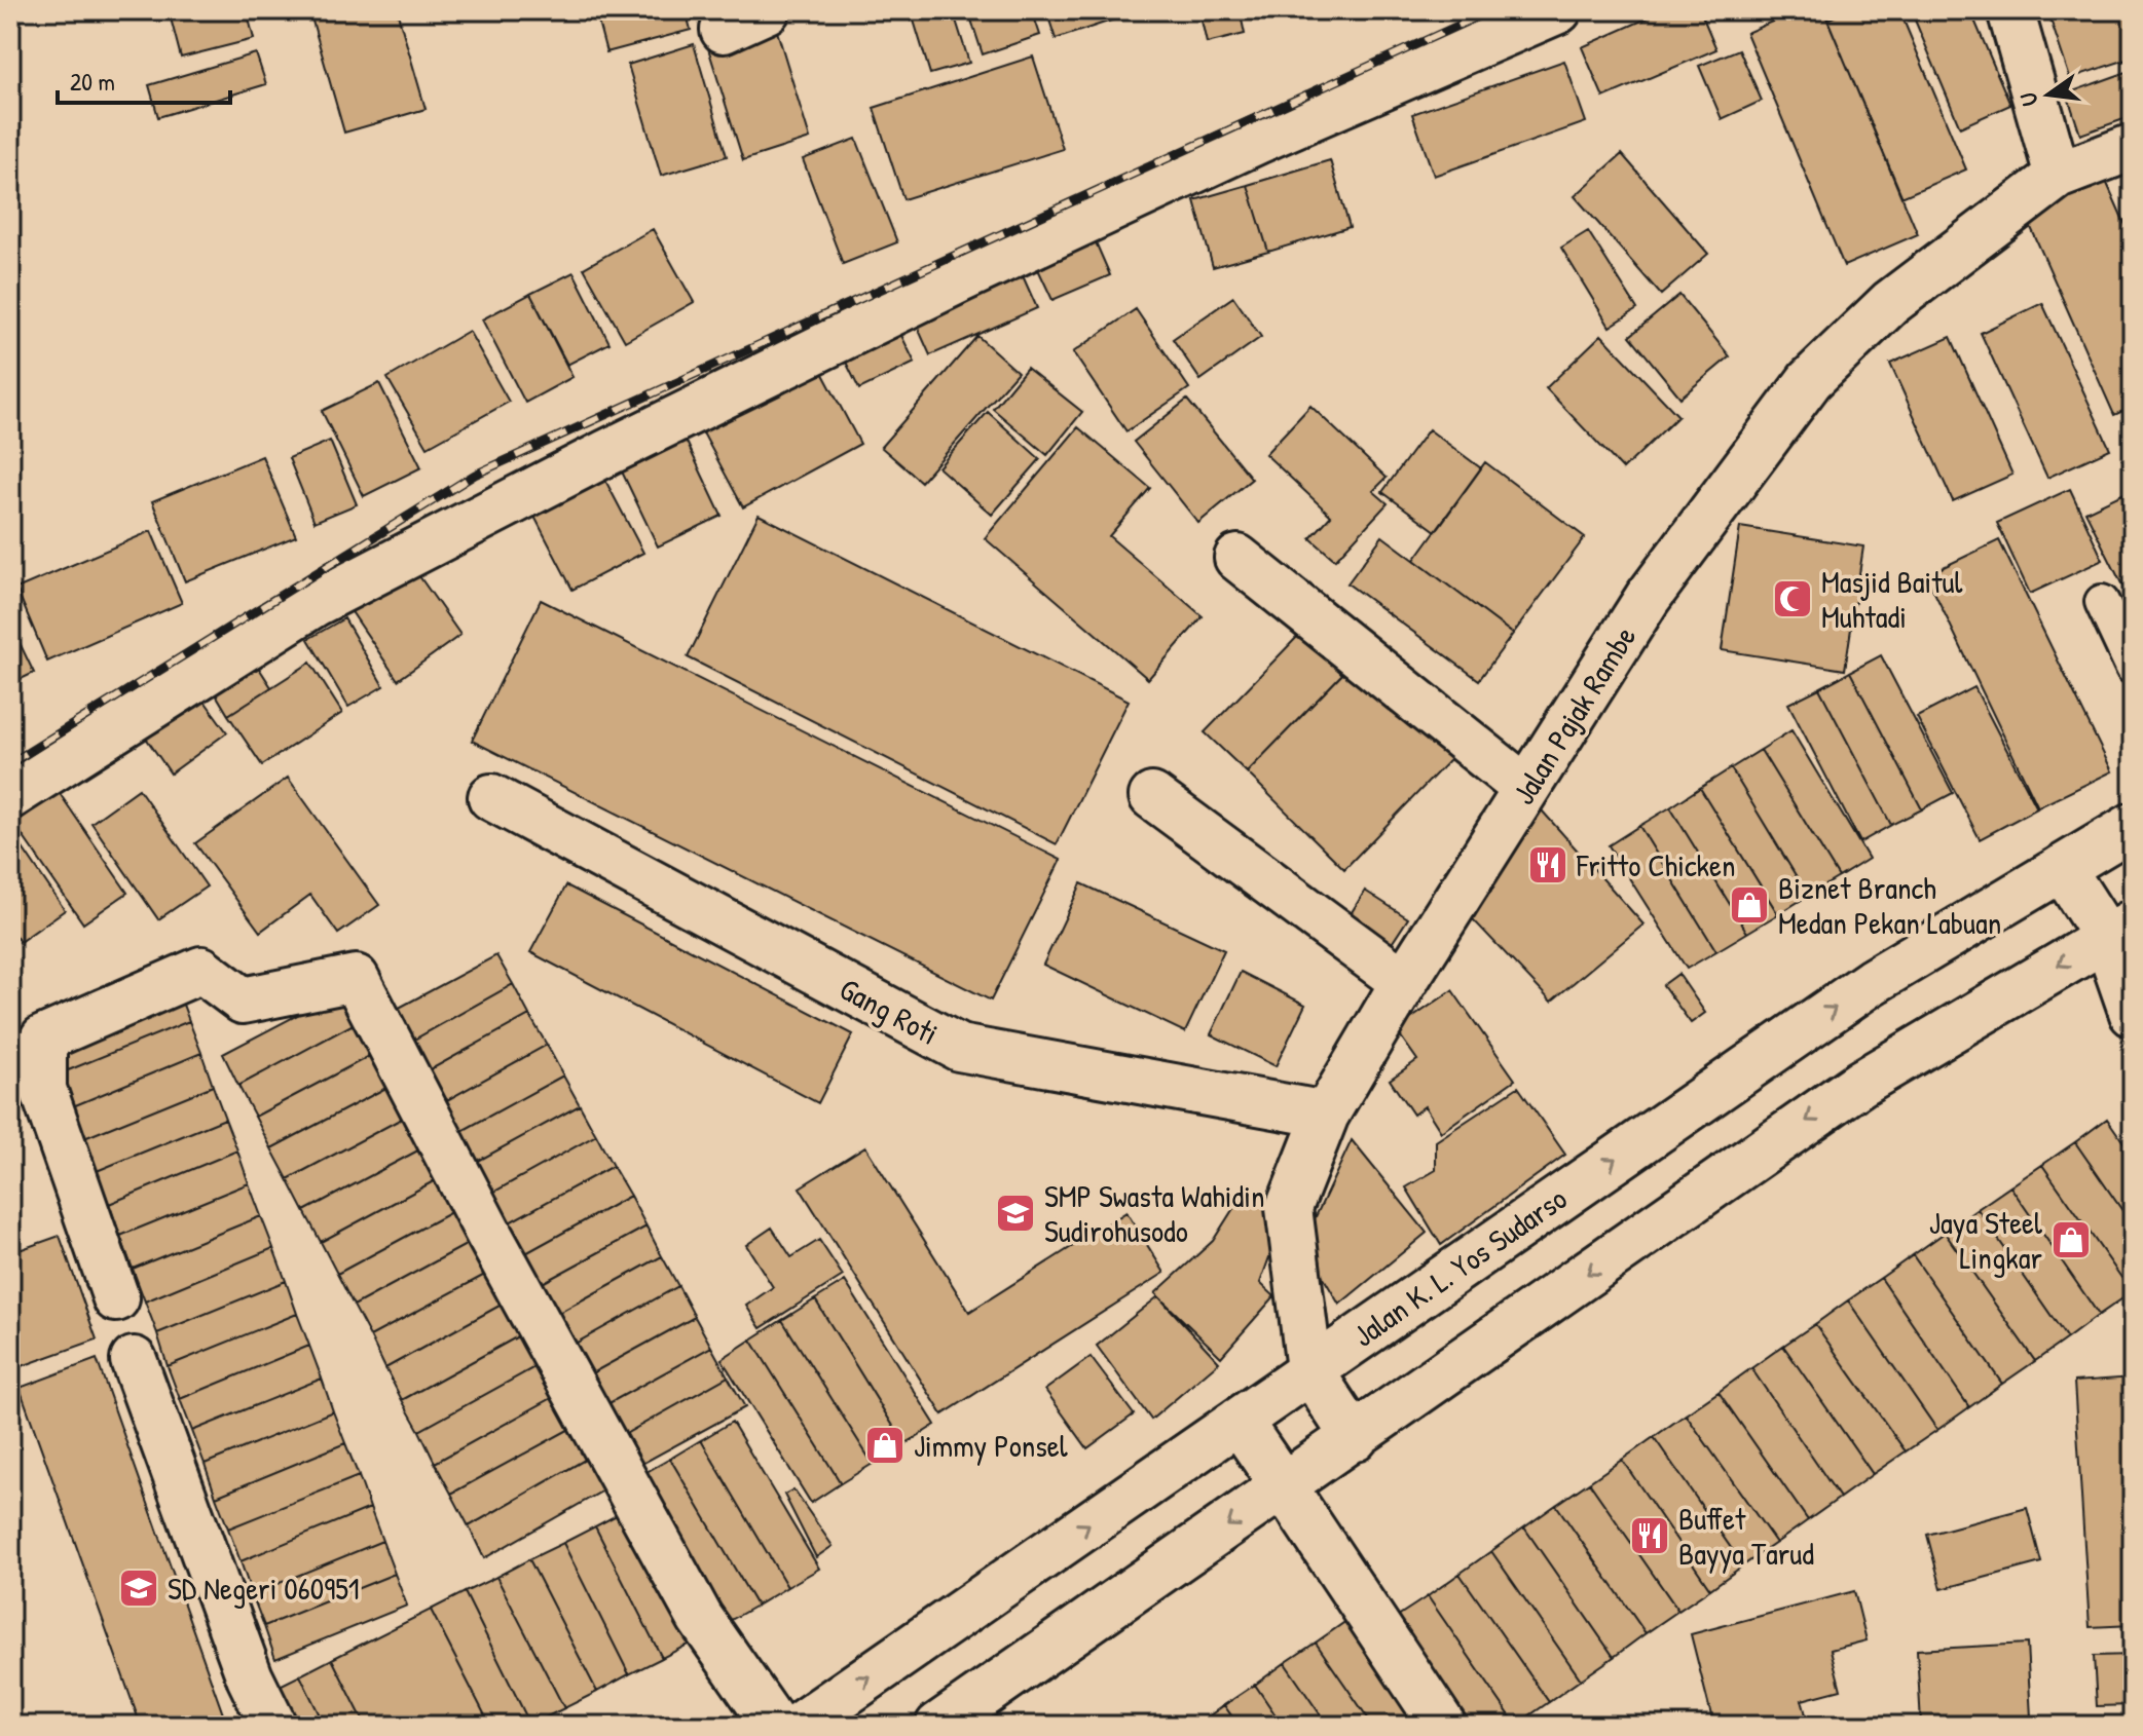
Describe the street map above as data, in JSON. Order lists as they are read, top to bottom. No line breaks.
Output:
{"streets":{"main road":["Jalan Pajak Rambe","Gang Roti","Jalan K. L. Yos Sudarso"]},"crossings":[["Jalan Pajak Rambe","Gang Roti"],["Jalan Pajak Rambe","Jalan K. L. Yos Sudarso"]],"places":{"mosque":["Masjid Baitul Muhtadi"],"restaurant":["Fritto Chicken","Buffet Bayya Tarud"],"shop":["Biznet Branch Medan Pekan Labuan","Jaya Steel Lingkar","Jimmy Ponsel"],"school or university":["SMP Swasta Wahidin Sudirohusodo","SD Negeri 060951"]},"scale_bar":"20 m","north":"left"}
